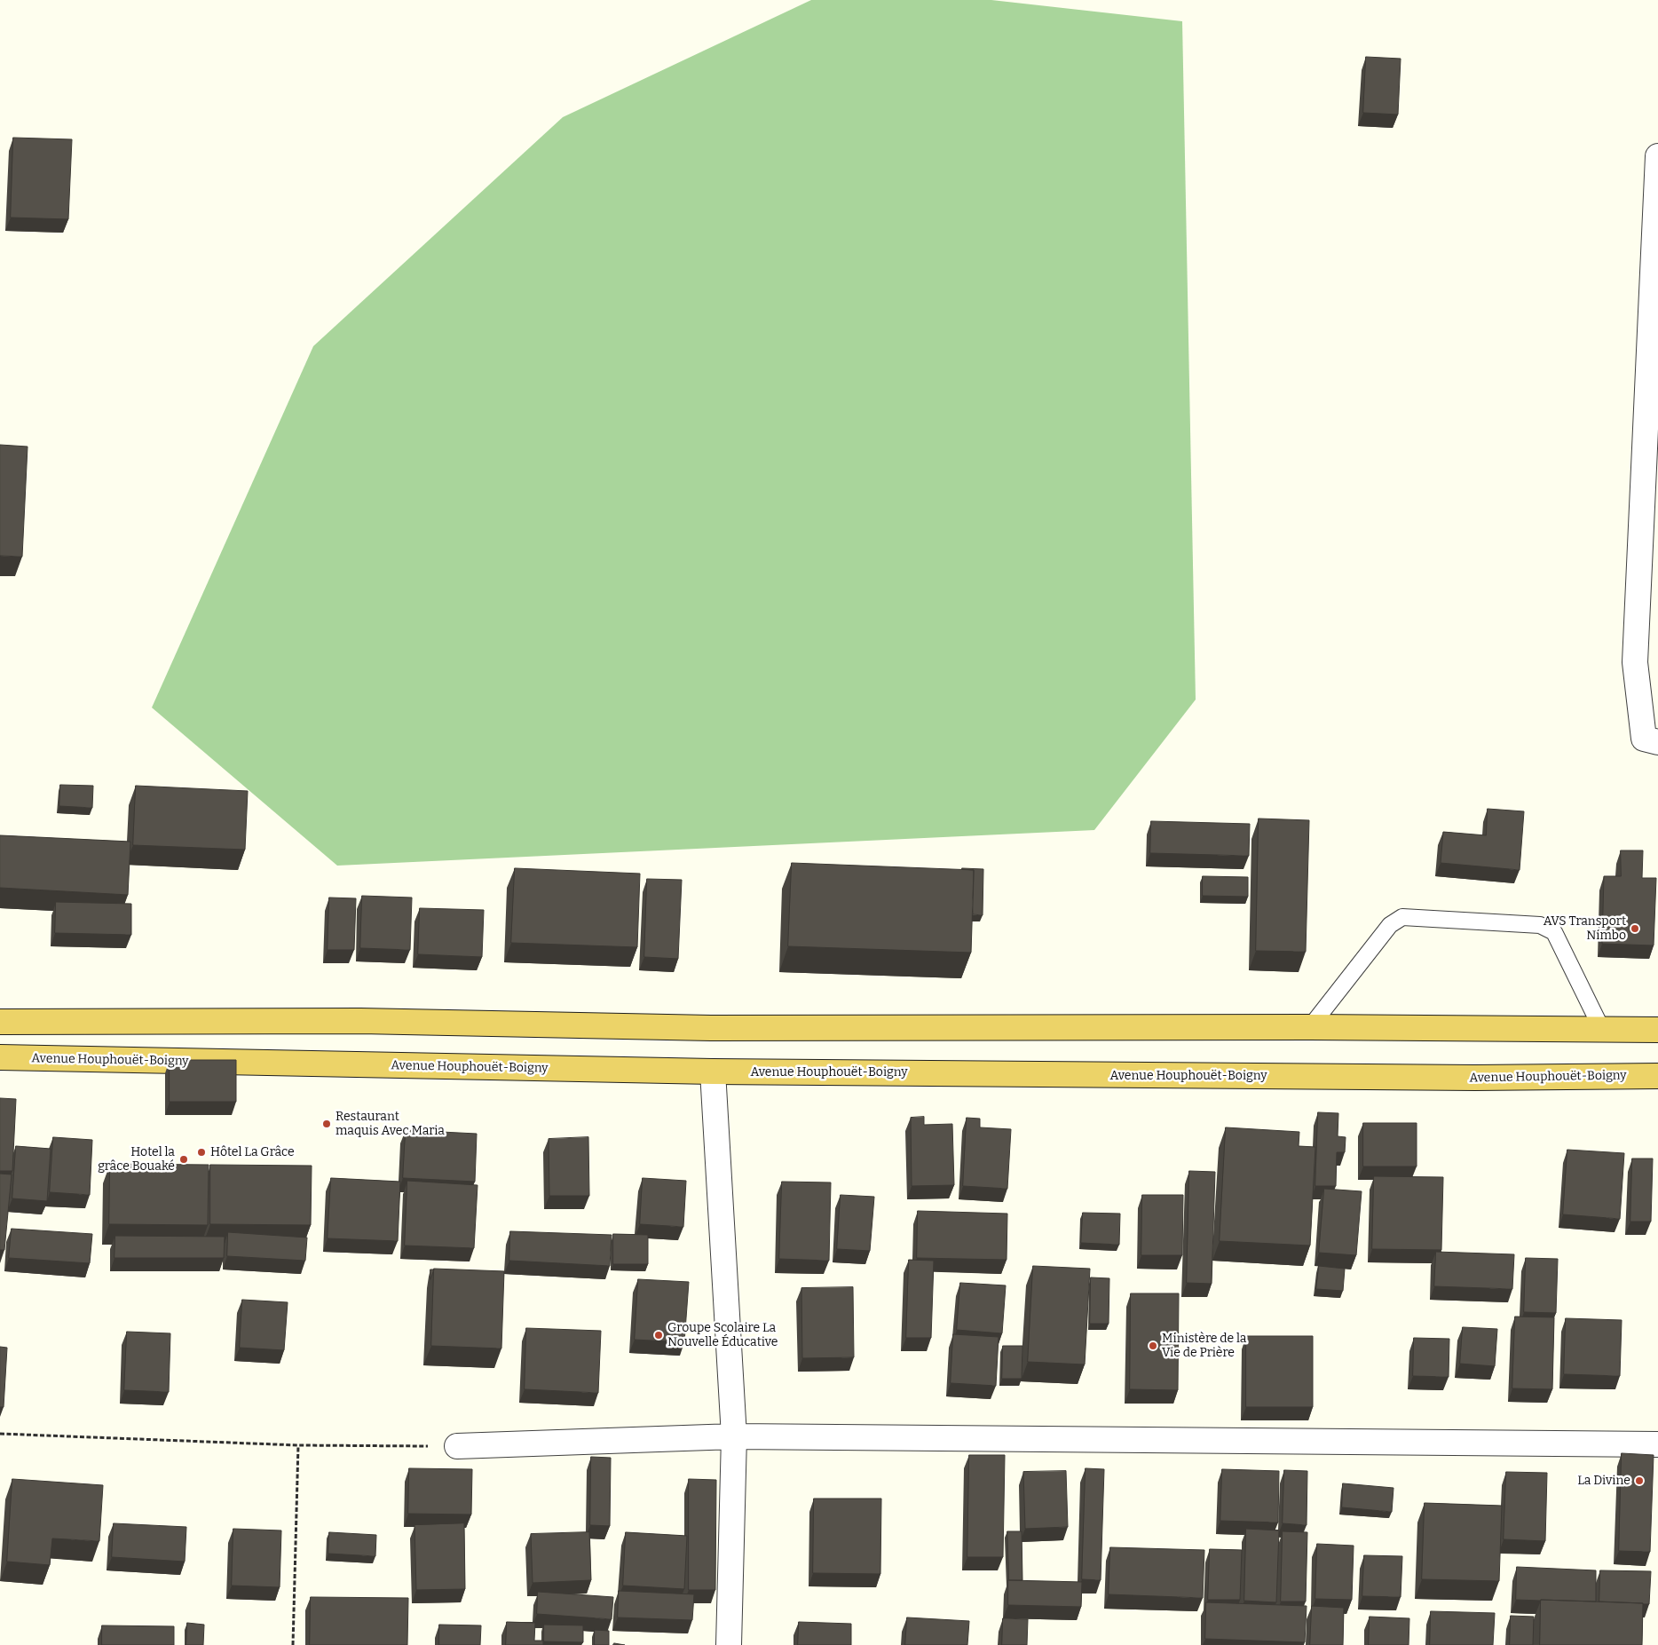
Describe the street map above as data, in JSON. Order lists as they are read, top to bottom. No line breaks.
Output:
{"streets":{"highway":["Avenue Houphouët-Boigny"]},"places":["AVS Transport Nimbo","Restaurant maquis Avec Maria","Hôtel La Grâce","Hotel la grâce Bouaké","Groupe Scolaire La Nouvelle Éducative","Ministère de la Vie de Prière","La Divine"]}
